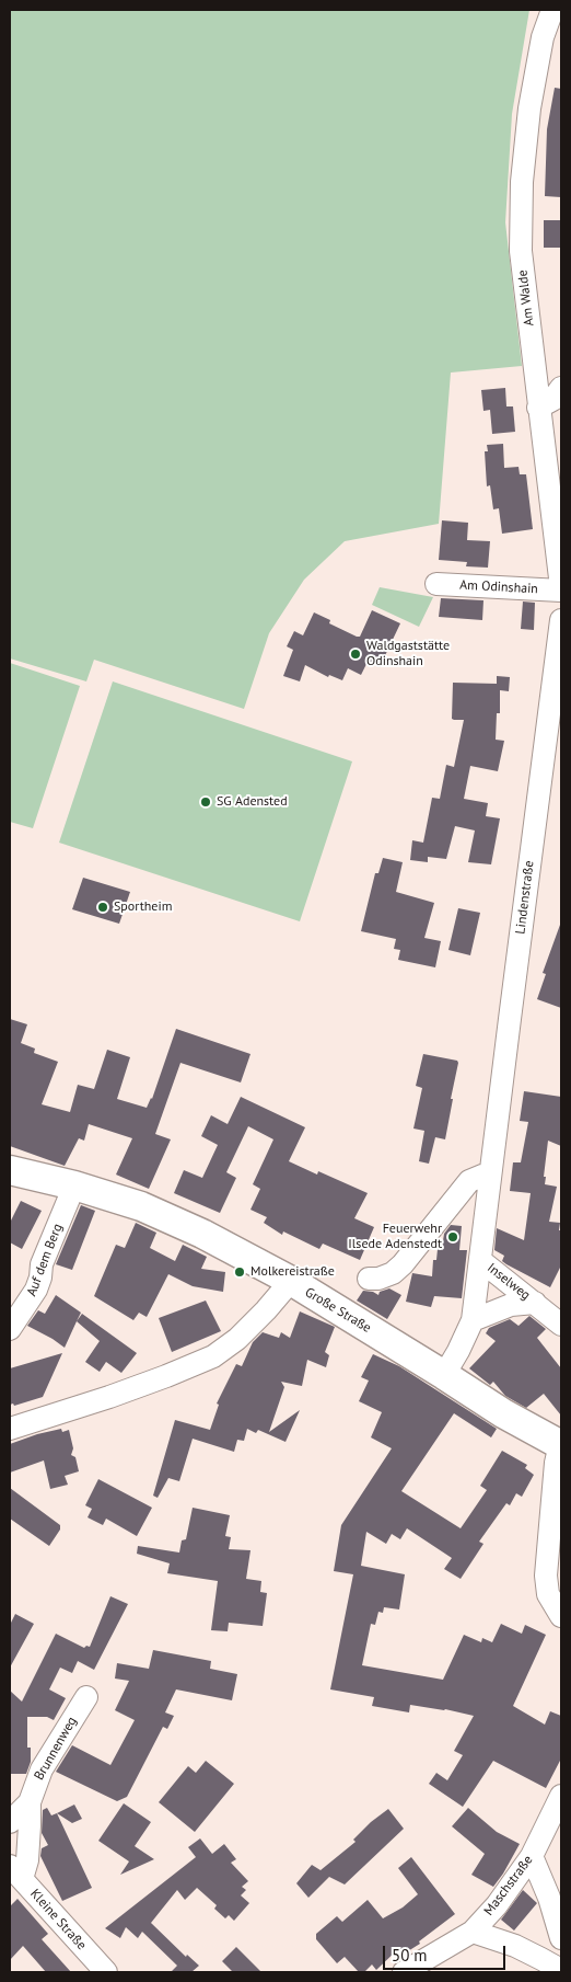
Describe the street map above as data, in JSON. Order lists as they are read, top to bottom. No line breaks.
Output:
{"streets":{"main road":["Große Straße"],"street":["Am Walde","Am Odinshain","Lindenstraße","Auf dem Berg","Inselweg","Brunnenweg","Maschstraße","Kleine Straße"]},"crossings":[["Am Walde","Am Odinshain"],["Lindenstraße","Inselweg"],["Lindenstraße","Große Straße"],["Auf dem Berg","Große Straße"],["Brunnenweg","Kleine Straße"]],"places":["Waldgaststätte Odinshain","SG Adensted","Sportheim","Feuerwehr Ilsede Adenstedt","Molkereistraße"],"scale_bar":"50 m"}
